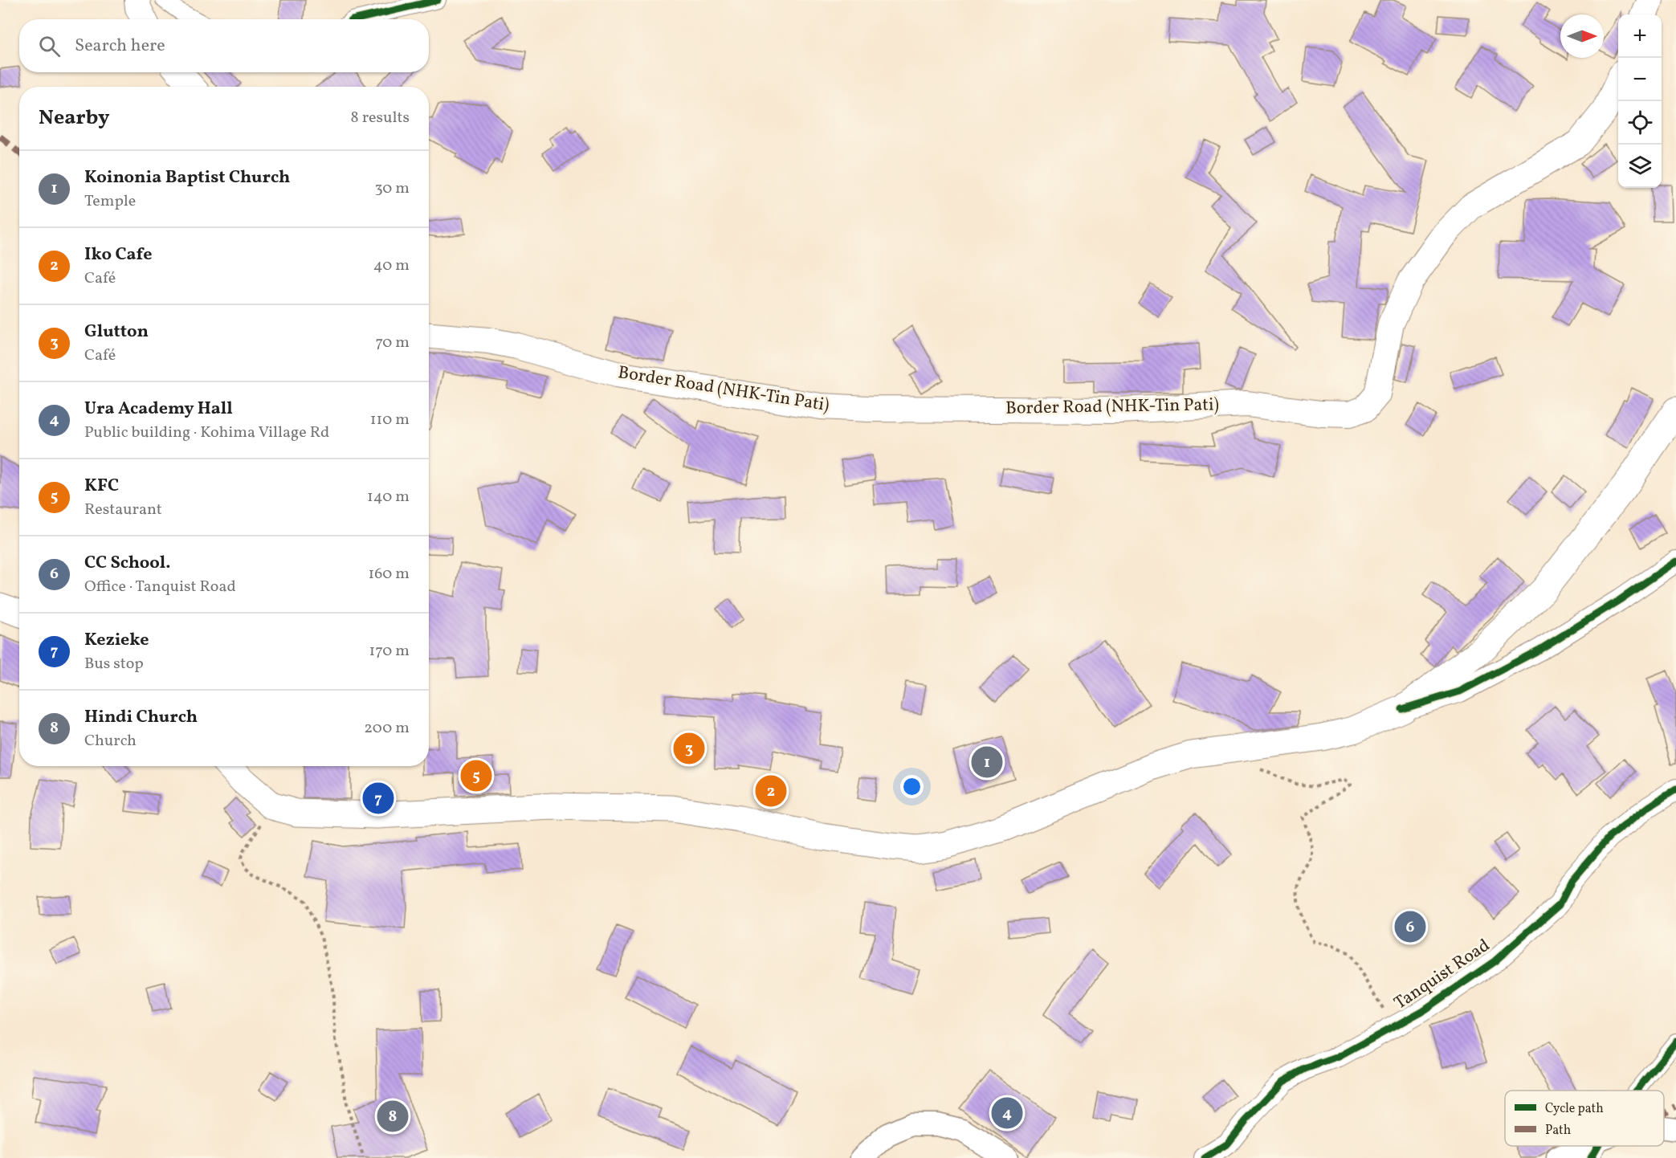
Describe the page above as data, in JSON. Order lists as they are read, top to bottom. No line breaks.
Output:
{"streets":{"main road":["Border Road (NHK-Tin Pati)"],"street":["Tanquist Road"]},"legend":["Cycle path","Path"],"north":"right","page":{"map_buttons":["+","−"],"search":"Search here","heading":["Nearby","8 results"],"list":[{"mark":"1","name":"Koinonia Baptist Church","note":"Temple","value":"30 m"},{"mark":"2","name":"Iko Cafe","note":"Café","value":"40 m"},{"mark":"3","name":"Glutton","note":"Café","value":"70 m"},{"mark":"4","name":"Ura Academy Hall","note":"Public building · Kohima Village Rd","value":"110 m"},{"mark":"5","name":"KFC","note":"Restaurant","value":"140 m"},{"mark":"6","name":"CC School.","note":"Office · Tanquist Road","value":"160 m"},{"mark":"7","name":"Kezieke","note":"Bus stop","value":"170 m"},{"mark":"8","name":"Hindi Church","note":"Church","value":"200 m"}],"pins":["3","1","5","2","7","6","4","8"]}}
